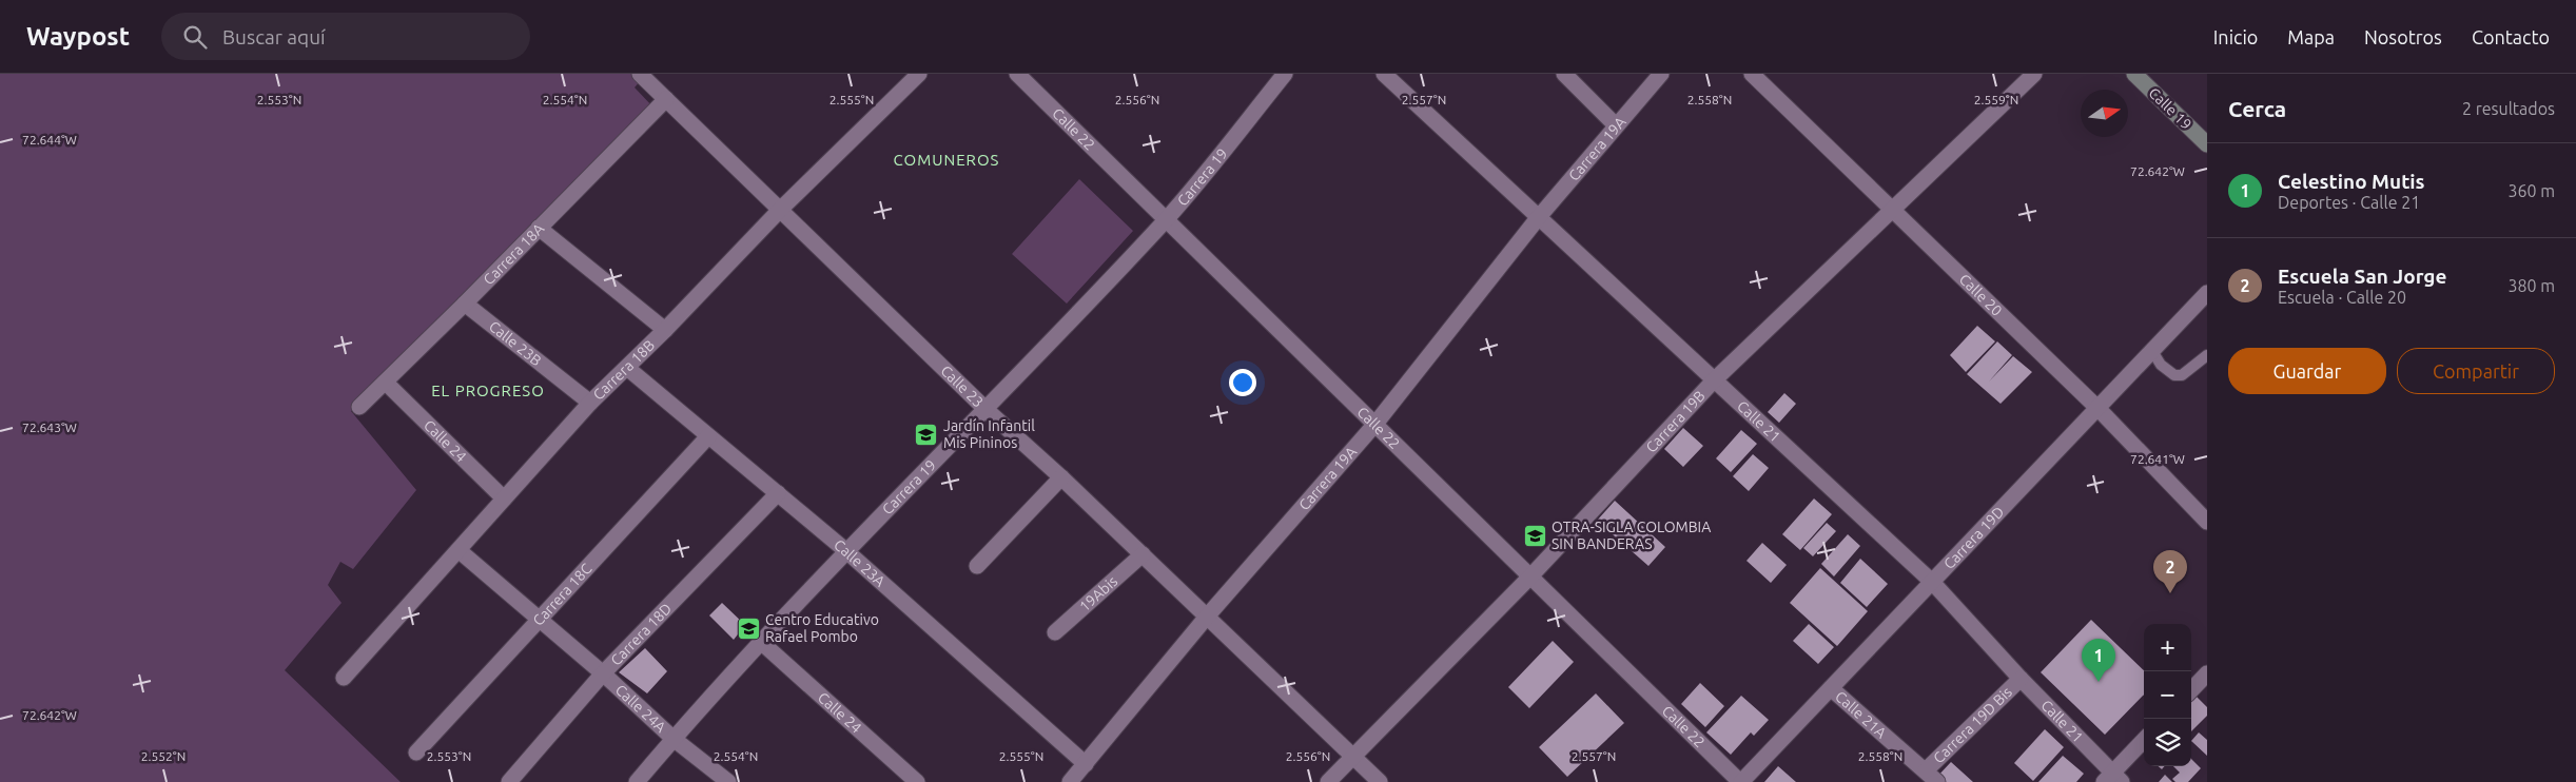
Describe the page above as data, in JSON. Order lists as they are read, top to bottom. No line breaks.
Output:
{"streets":{"main road":["Calle 19"],"street":["Calle 22","Carrera 19A","Carrera 19","Carrera 18A","Calle 20","Calle 23B","Carrera 18B","Calle 23","Carrera 19B","Calle 21","Calle 24","Carrera 19D","Calle 23A","Carrera 18C","19Abis","Carrera 18D","Calle 24A","Calle 21A","Carrera 19D Bis"]},"crossings":[["Calle 22","Carrera 19A"],["Calle 22","Carrera 19"],["Calle 22","Carrera 19B"],["Calle 22","Carrera 19D"],["Carrera 19A","Calle 23"],["Carrera 19A","Calle 21"],["Carrera 19A","Calle 23A"],["Carrera 19","Calle 23"],["Carrera 19","Calle 24"],["Carrera 19","Calle 23A"],["Carrera 19","Calle 24A"],["Carrera 18A","Calle 23B"],["Carrera 18A","Calle 23"],["Carrera 18A","Calle 24"],["Calle 20","Carrera 19B"],["Calle 20","Carrera 19D"],["Calle 23B","Carrera 18B"],["Carrera 18B","Calle 23"],["Carrera 18B","Calle 24"],["Carrera 18B","Calle 23A"],["Carrera 18B","Calle 24A"],["Calle 23","Carrera 19B"],["Calle 23","19Abis"],["Carrera 19B","Calle 21"],["Calle 21","Carrera 19D"],["Calle 21","Carrera 19D Bis"],["Carrera 19D","Calle 21A"],["Calle 23A","Carrera 18C"],["Calle 23A","Carrera 18D"],["Carrera 18C","Calle 24A"],["Carrera 18D","Calle 24A"],["Calle 21A","Carrera 19D Bis"]],"districts":["COMUNEROS","EL PROGRESO"],"places":{"school or university":["Jardín Infantil Mis Pininos","OTRA-SIGLA COLOMBIA SIN BANDERAS","Centro Educativo Rafael Pombo"]},"north":"right","page":{"header":"Waypost","search":"Buscar aquí","nav":["Inicio","Mapa","Nosotros","Contacto"],"heading":["Cerca","2 resultados"],"list":[{"mark":"1","name":"Celestino Mutis","note":"Deportes · Calle 21","value":"360 m"},{"mark":"2","name":"Escuela San Jorge","note":"Escuela · Calle 20","value":"380 m"}],"buttons":["Guardar","Compartir"],"pins":["2","1"],"map_buttons":["+","−"]},"coordinates":["2.553°N","2.554°N","2.555°N","2.556°N","2.557°N","2.558°N","2.559°N","72.644°W","72.642°W","72.643°W","72.641°W","2.552°N"]}
